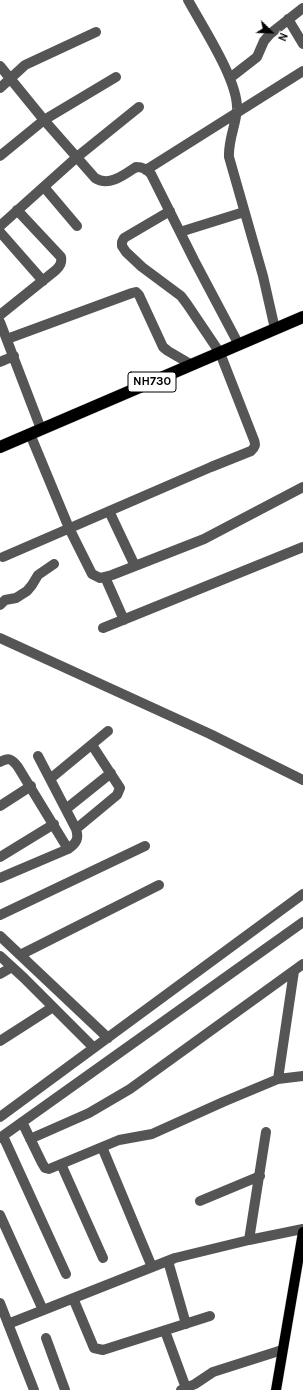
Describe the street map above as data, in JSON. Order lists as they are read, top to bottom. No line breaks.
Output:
{"streets":{"highway":["NH730"]},"north":"bottom right"}
